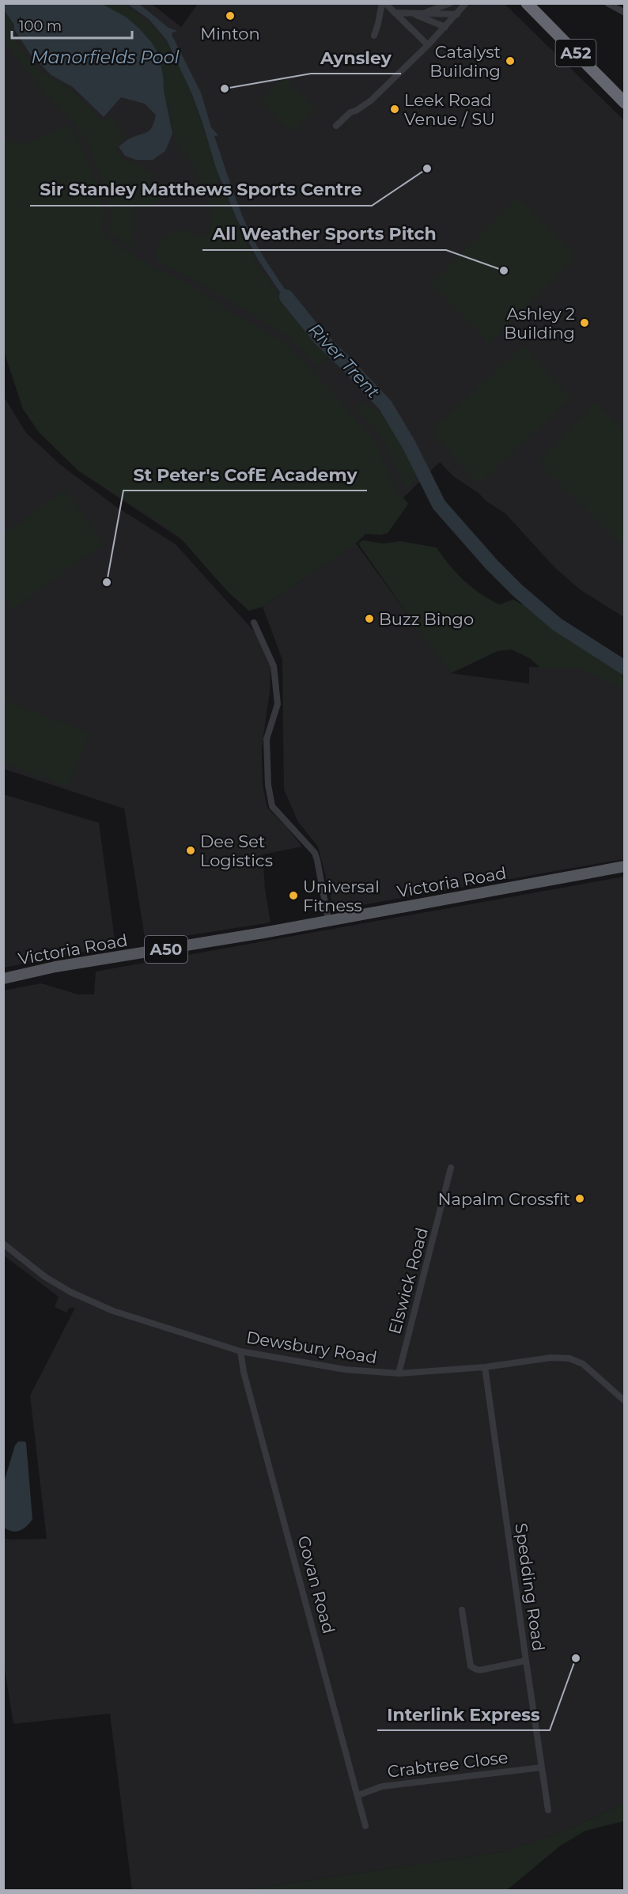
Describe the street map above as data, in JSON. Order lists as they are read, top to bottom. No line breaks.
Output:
{"streets":{"highway":["A52"],"main road":["Victoria Road","A50"],"street":["Elswick Road","Dewsbury Road","Govan Road","Spedding Road","Crabtree Close"]},"crossings":[["Elswick Road","Dewsbury Road"],["Dewsbury Road","Govan Road"],["Dewsbury Road","Spedding Road"],["Govan Road","Crabtree Close"],["Spedding Road","Crabtree Close"]],"water":["Manorfields Pool","River Trent"],"places":["Minton","Catalyst Building","Aynsley","Leek Road Venue / SU","Sir Stanley Matthews Sports Centre","All Weather Sports Pitch","Ashley 2 Building","St Peter's CofE Academy","Buzz Bingo","Dee Set Logistics","Universal Fitness","Napalm Crossfit","Interlink Express"],"scale_bar":"100 m"}
